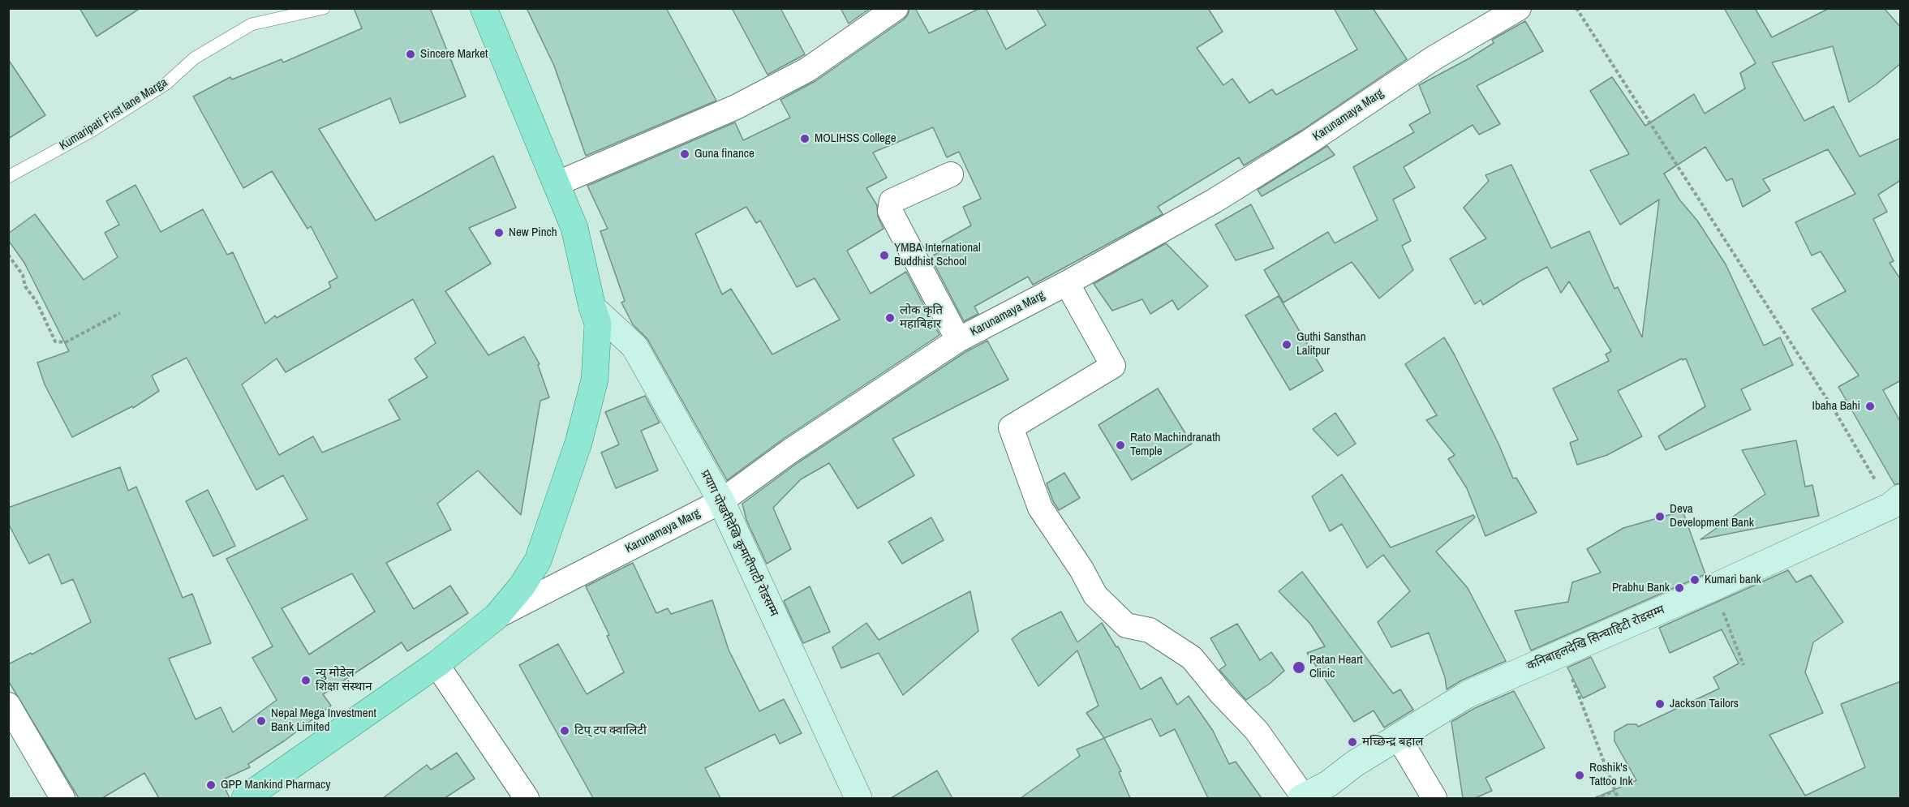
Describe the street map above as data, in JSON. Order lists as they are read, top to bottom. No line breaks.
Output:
{"streets":{"street":["Karunamaya Marg","प्रयाग पोखरीदेखि कुमारीपाटी रोडसम्म","कनिबाहलदेखि सिन्चाहिटी रोडसम्म"],"lane":["Kumaripati First lane Marga"]},"crossings":[["Karunamaya Marg","प्रयाग पोखरीदेखि कुमारीपाटी रोडसम्म"]],"places":["Sincere Market","MOLIHSS College","Guna finance","New Pinch","YMBA International Buddhist School","लोक कृति महाबिहार","Guthi Sansthan Lalitpur","Ibaha Bahi","Rato Machindranath Temple","Deva Development Bank","Kumari bank","Prabhu Bank","Patan Heart Clinic","न्यु मोडेल शिक्षा संस्थान","Jackson Tailors","Nepal Mega Investment Bank Limited","टिप् टप क्वालिटी","मच्छिन्द्र बहाल","Roshik's Tattoo Ink","GPP Mankind Pharmacy"]}
